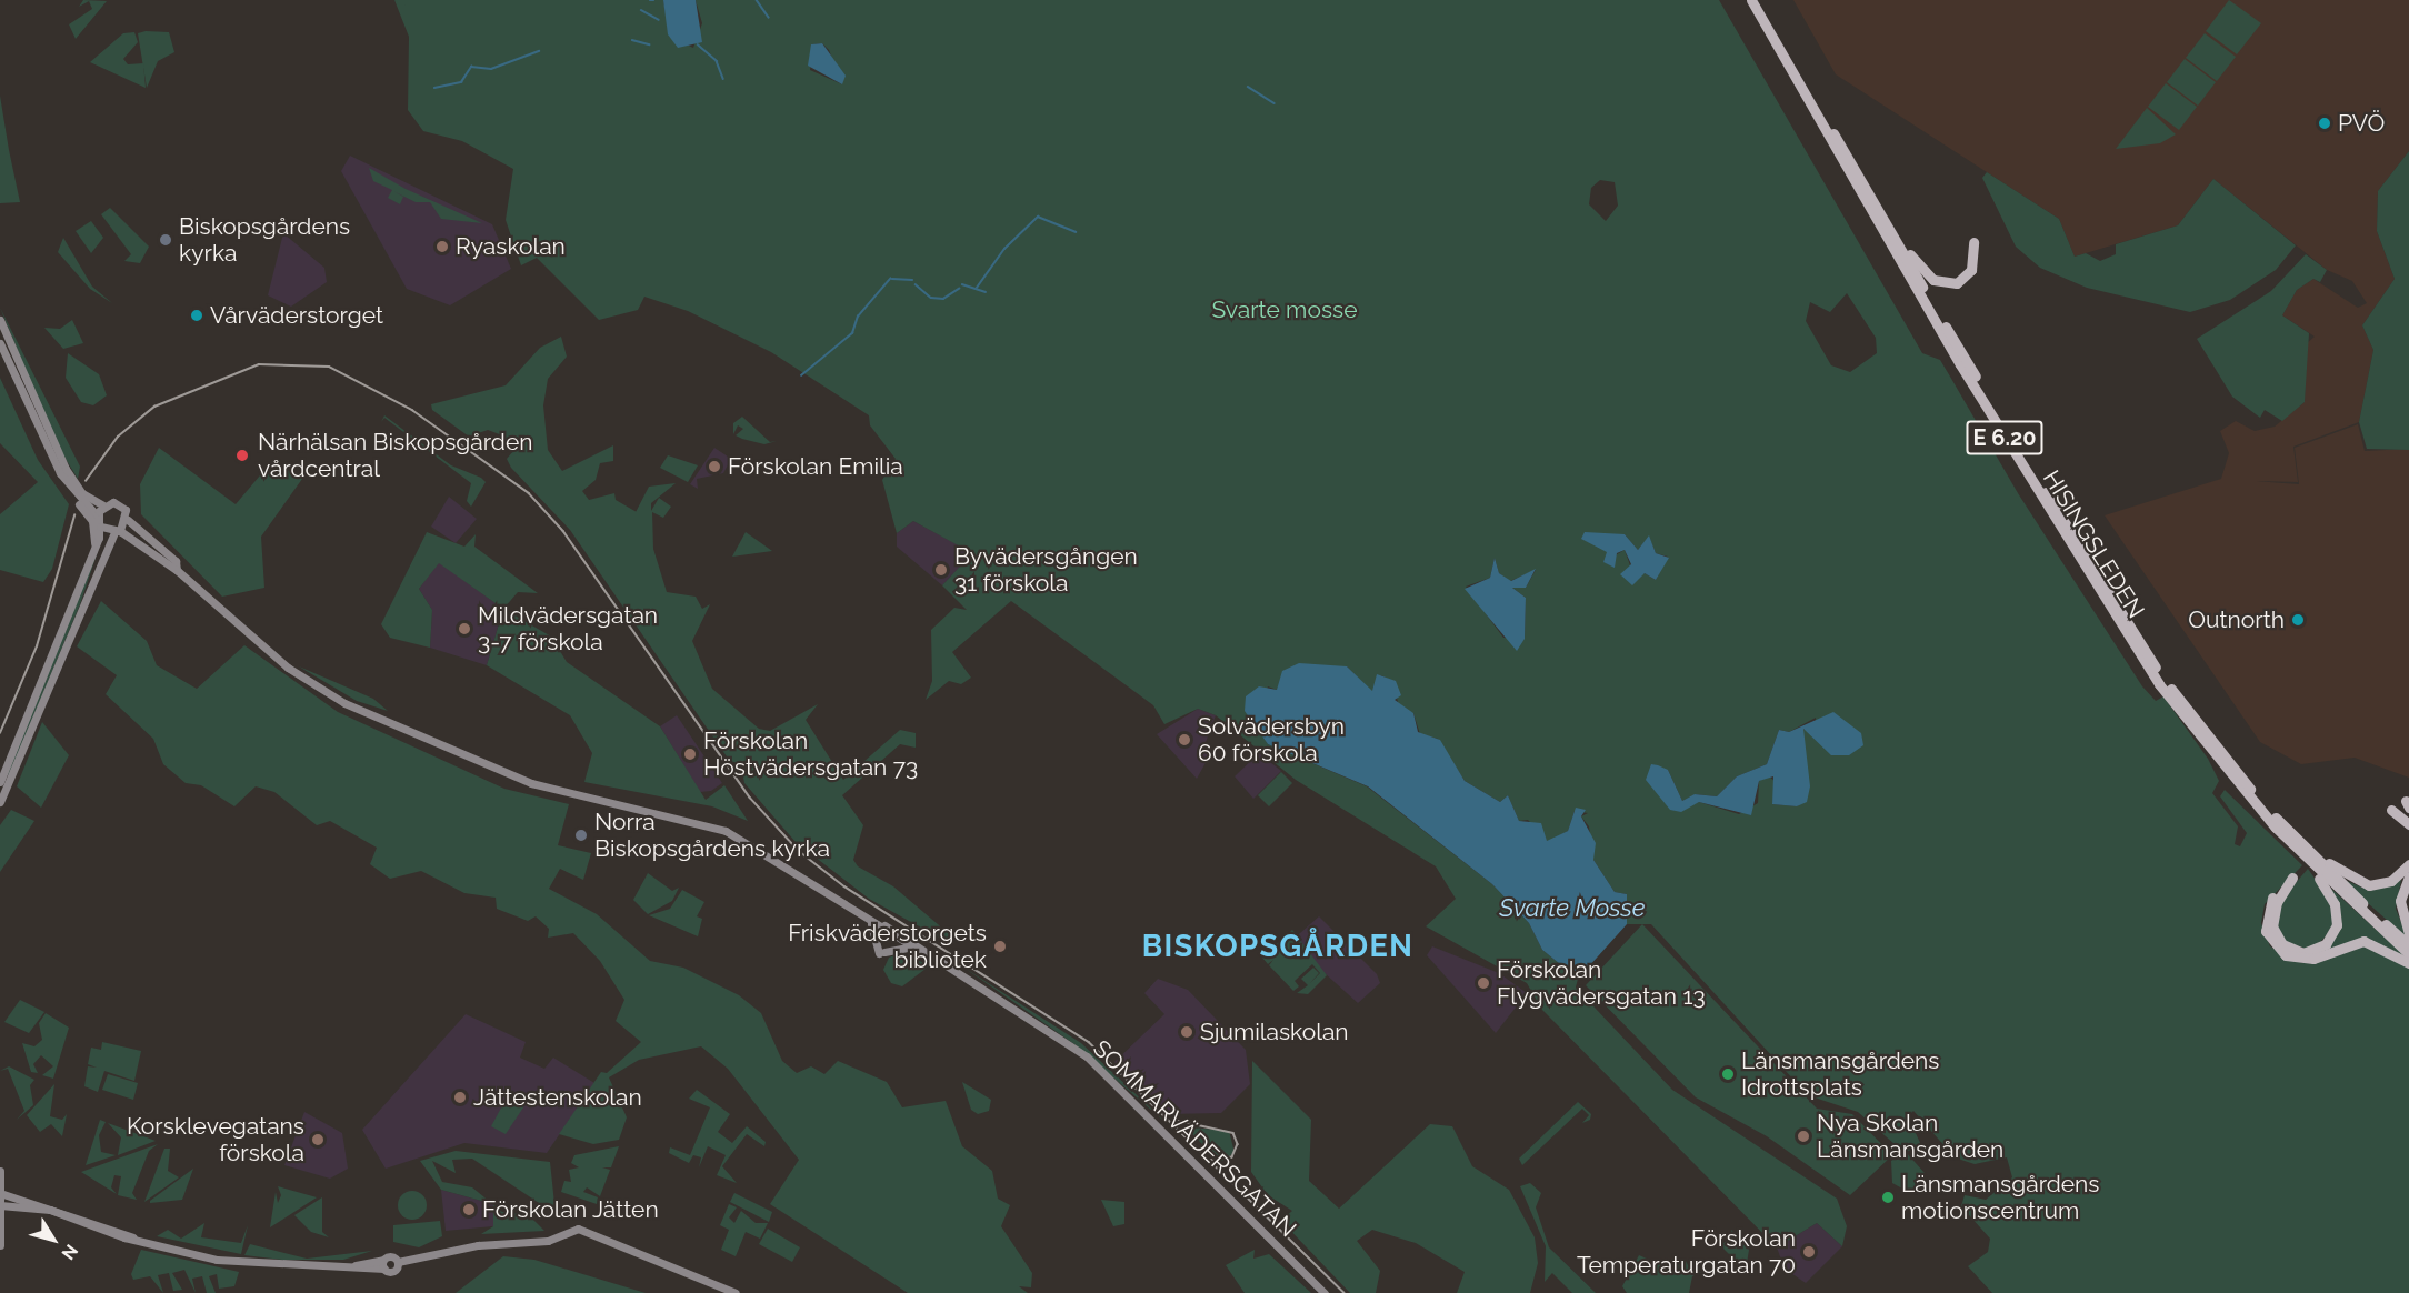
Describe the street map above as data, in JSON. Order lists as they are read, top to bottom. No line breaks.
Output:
{"streets":{"highway":["E 6.20","HISINGSLEDEN"],"street":["SOMMARVÄDERSGATAN"]},"districts":["BISKOPSGÅRDEN"],"water":["Svarte Mosse"],"parks":["Svarte mosse"],"places":["PVÖ","Biskopsgårdens kyrka","Ryaskolan","Vårväderstorget","Närhälsan Biskopsgården vårdcentral","Förskolan Emilia","Byvädersgången 31 förskola","Outnorth","Mildvädersgatan 3-7 förskola","Solvädersbyn 60 förskola","Förskolan Höstvädersgatan 73","Norra Biskopsgårdens kyrka","Friskväderstorgets bibliotek","Förskolan Flygvädersgatan 13","Sjumilaskolan","Länsmansgårdens Idrottsplats","Jättestenskolan","Nya Skolan Länsmansgården","Korsklevegatans förskola","Länsmansgårdens motionscentrum","Förskolan Jätten","Förskolan Temperaturgatan 70"],"north":"bottom right"}
